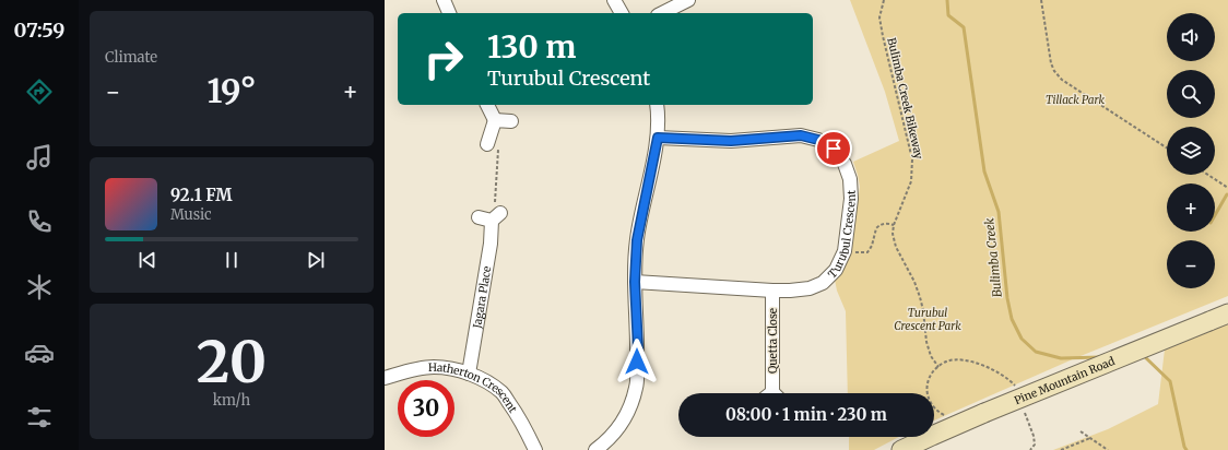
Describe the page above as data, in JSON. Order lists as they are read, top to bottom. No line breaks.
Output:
{"streets":{"main road":["Pine Mountain Road"],"street":["Turubul Crescent","Jagara Place","Quetta Close","Hatherton Crescent"],"path":["Bulimba Creek Bikeway"]},"crossings":[["Turubul Crescent","Quetta Close"],["Jagara Place","Hatherton Crescent"]],"water":["Bulimba Creek"],"parks":["Tillack Park","Turubul Crescent Park"],"page":{"tabs":"07:59","tile":["Climate",["20","km/h"]],"map_buttons":["+","−"],"turn":["130 m","Turubul Crescent"],"heat":["−","19°","+"],"song":["92.1 FM","Music"],"limit":"30","trip":"08:00 · 1 min · 230 m"}}
